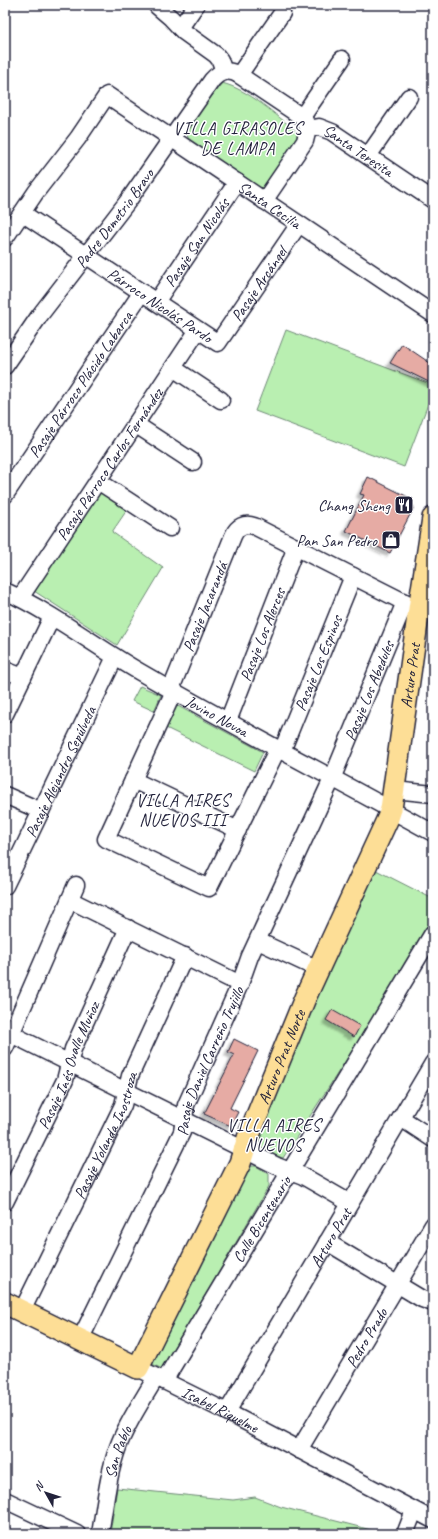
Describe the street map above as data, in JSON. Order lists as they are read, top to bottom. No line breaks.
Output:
{"streets":{"main road":["Arturo Prat","Arturo Prat Norte","Isabel Riquelme"],"street":["Santa Teresita","Santa Cecilia","Padre Demetrio Bravo","Pasaje San Nicolás","Pasaje Arcángel","Párroco Nicolás Pardo","Pasaje Párroco Plácido Labarca","Pasaje Párroco Carlos Fernández","Pasaje Jacarandá","Pasaje Los Alerces","Pasaje Los Espinos","Pasaje Los Abedules","Jovino Novoa","Pasaje Alejandro Sepúlveda","Pasaje Daniel Carreño Trujillo","Pasaje Inés Ovalle Muñoz","Pasaje Yolanda Inostroza","Calle Bicentenario","Pedro Prado","San Pablo"]},"crossings":[["Santa Cecilia","Padre Demetrio Bravo"],["Santa Cecilia","Pasaje San Nicolás"],["Santa Cecilia","Pasaje Arcángel"],["Santa Cecilia","Párroco Nicolás Pardo"],["Padre Demetrio Bravo","Párroco Nicolás Pardo"],["Pasaje San Nicolás","Párroco Nicolás Pardo"],["Pasaje Arcángel","Párroco Nicolás Pardo"],["Párroco Nicolás Pardo","Pasaje Párroco Plácido Labarca"],["Párroco Nicolás Pardo","Pasaje Párroco Carlos Fernández"],["Pasaje Párroco Carlos Fernández","Jovino Novoa"],["Pasaje Jacarandá","Pasaje Los Alerces"],["Pasaje Jacarandá","Pasaje Los Espinos"],["Pasaje Jacarandá","Jovino Novoa"],["Pasaje Los Alerces","Jovino Novoa"],["Pasaje Los Espinos","Jovino Novoa"],["Arturo Prat","Pasaje Los Abedules"],["Arturo Prat","Jovino Novoa"],["Arturo Prat","Arturo Prat Norte"],["Arturo Prat","Isabel Riquelme"],["Pasaje Los Abedules","Jovino Novoa"],["Pasaje Los Abedules","Pasaje Daniel Carreño Trujillo"],["Jovino Novoa","Pasaje Alejandro Sepúlveda"],["Jovino Novoa","Arturo Prat Norte"],["Jovino Novoa","Pasaje Daniel Carreño Trujillo"],["Arturo Prat Norte","Calle Bicentenario"],["Arturo Prat Norte","Isabel Riquelme"],["Arturo Prat Norte","San Pablo"],["Pasaje Daniel Carreño Trujillo","Isabel Riquelme"],["Pasaje Yolanda Inostroza","Isabel Riquelme"],["Calle Bicentenario","Isabel Riquelme"],["Calle Bicentenario","San Pablo"],["Pedro Prado","Isabel Riquelme"],["Isabel Riquelme","San Pablo"]],"districts":["VILLA GIRASOLES DE LAMPA","VILLA AIRES NUEVOS III","VILLA AIRES NUEVOS"],"places":{"restaurant":["Chang Sheng"],"shop":["Pan San Pedro"]},"north":"top left"}
